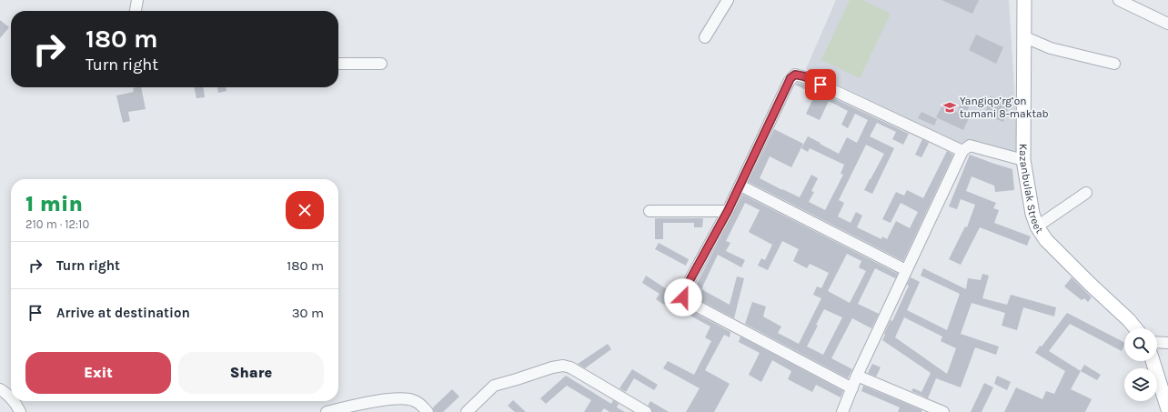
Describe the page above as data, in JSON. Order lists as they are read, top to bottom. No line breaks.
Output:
{"streets":{"main road":["Kazanbulak Street"]},"places":{"school or university":["Yangiqo’rg’on tumani 8-maktab"]},"page":{"turn":["180 m","Turn right"],"heading":["1 min","210 m · 12:10"],"list":[{"name":"Turn right","value":"180 m"},{"name":"Arrive at destination","value":"30 m"}],"buttons":["Exit","Share"]}}
